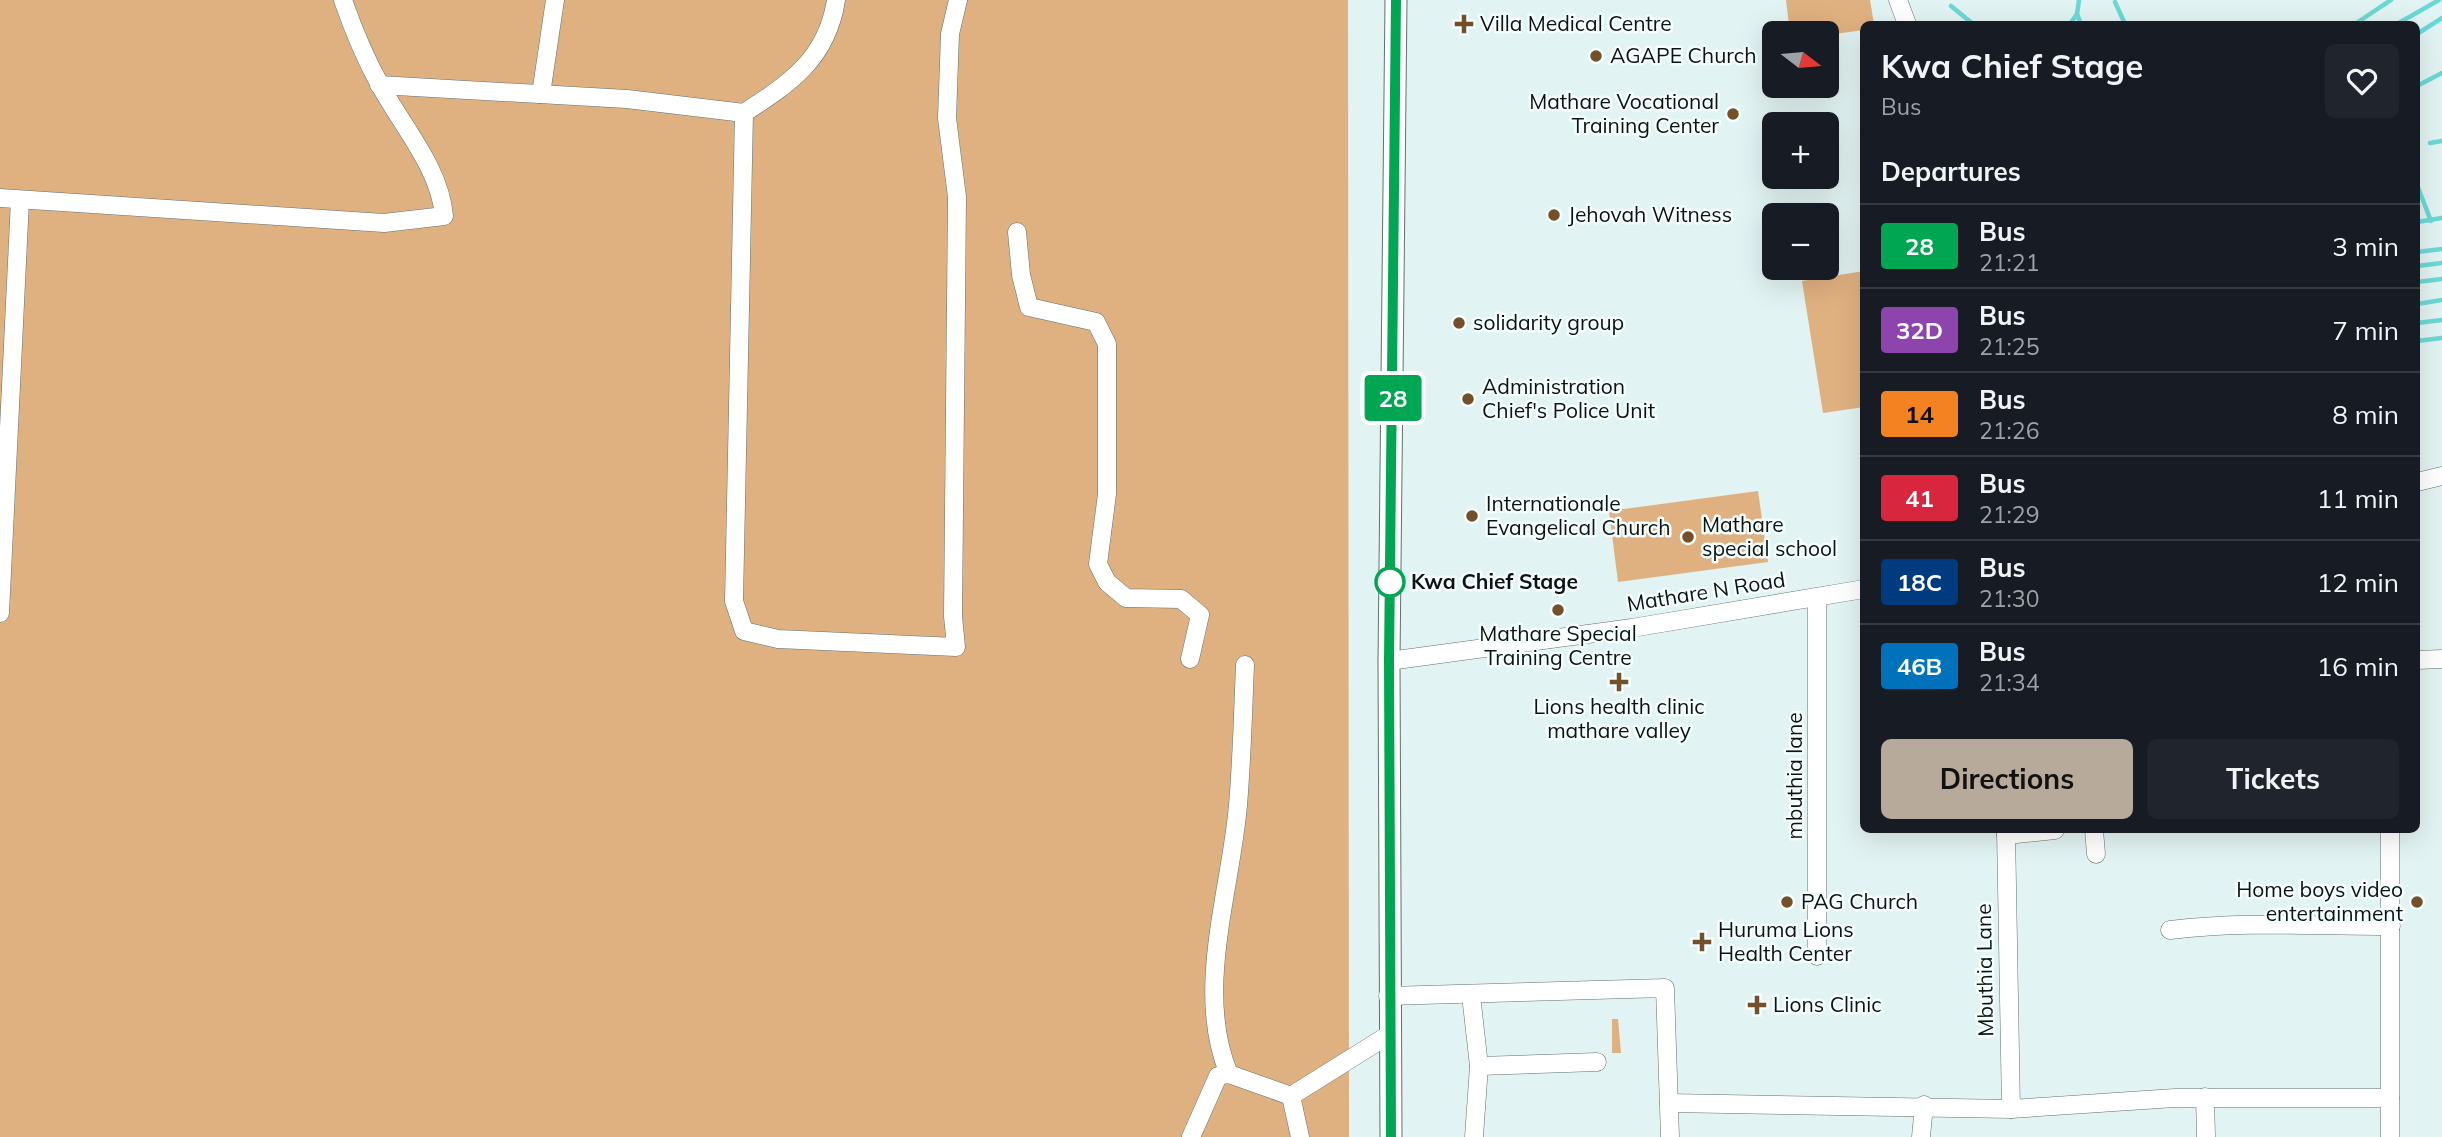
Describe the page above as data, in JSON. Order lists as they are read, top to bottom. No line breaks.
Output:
{"streets":{"street":["Mathare N Road","mbuthia lane","Mbuthia Lane"]},"crossings":[["Mathare N Road","mbuthia lane"]],"places":{"health":["Villa Medical Centre","Lions health clinic mathare valley","Huruma Lions Health Center","Lions Clinic"],"other":["AGAPE Church","Mathare Vocational Training Center","Jehovah Witness","solidarity group","Administration Chief's Police Unit","Internationale Evangelical Church","Mathare special school","Kwa Chief Stage","Mathare Special Training Centre","PAG Church","Home boys video entertainment"]},"lines":["bus line 28"],"north":"right","page":{"on_map":"28","map_buttons":["+","−"],"heading":[["Kwa Chief Stage","Bus"],"Departures"],"list":[{"mark":"28","name":"Bus","note":"21:21","value":"3 min"},{"mark":"32D","name":"Bus","note":"21:25","value":"7 min"},{"mark":"14","name":"Bus","note":"21:26","value":"8 min"},{"mark":"41","name":"Bus","note":"21:29","value":"11 min"},{"mark":"18C","name":"Bus","note":"21:30","value":"12 min"},{"mark":"46B","name":"Bus","note":"21:34","value":"16 min"}],"buttons":["Directions","Tickets"]}}
